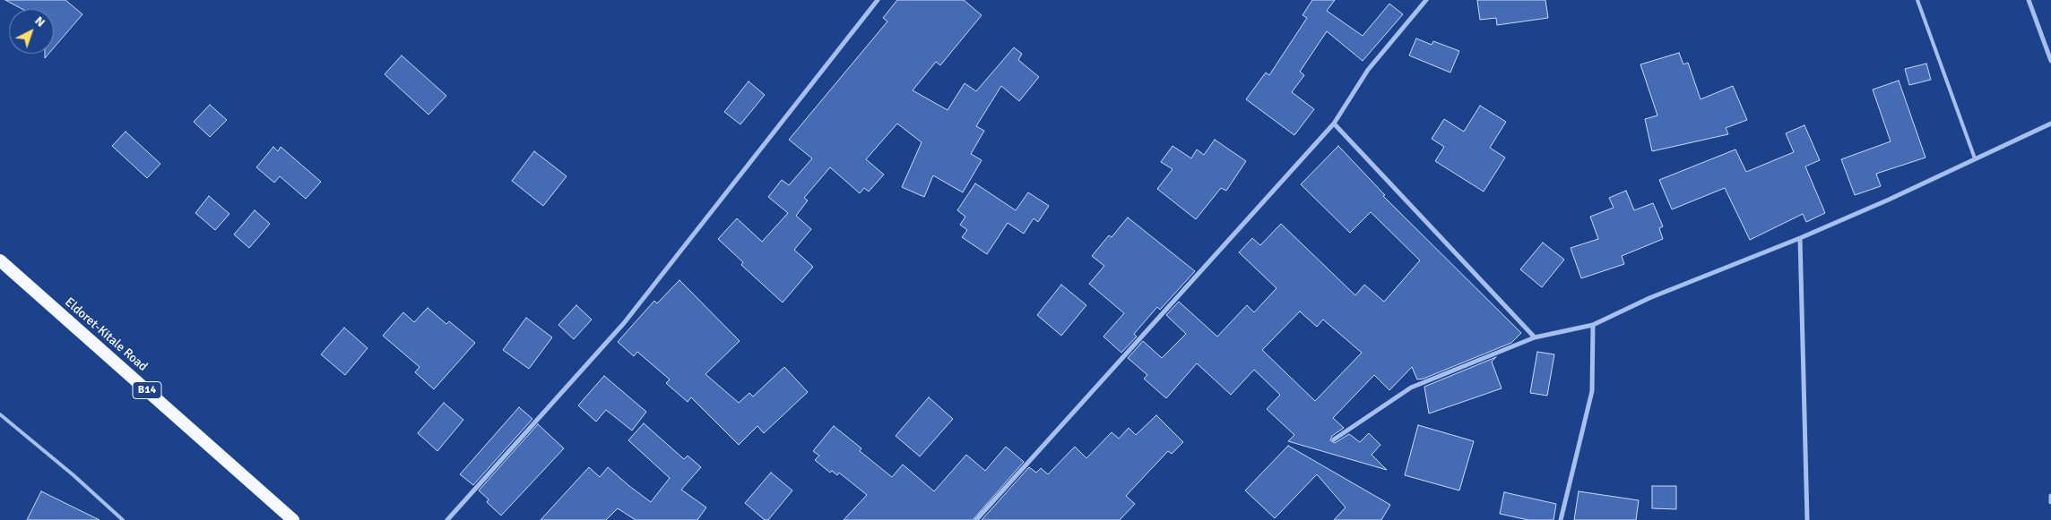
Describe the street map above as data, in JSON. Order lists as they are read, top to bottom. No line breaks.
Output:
{"streets":{"highway":["Eldoret-Kitale Road","B14"]},"north":"top right"}
